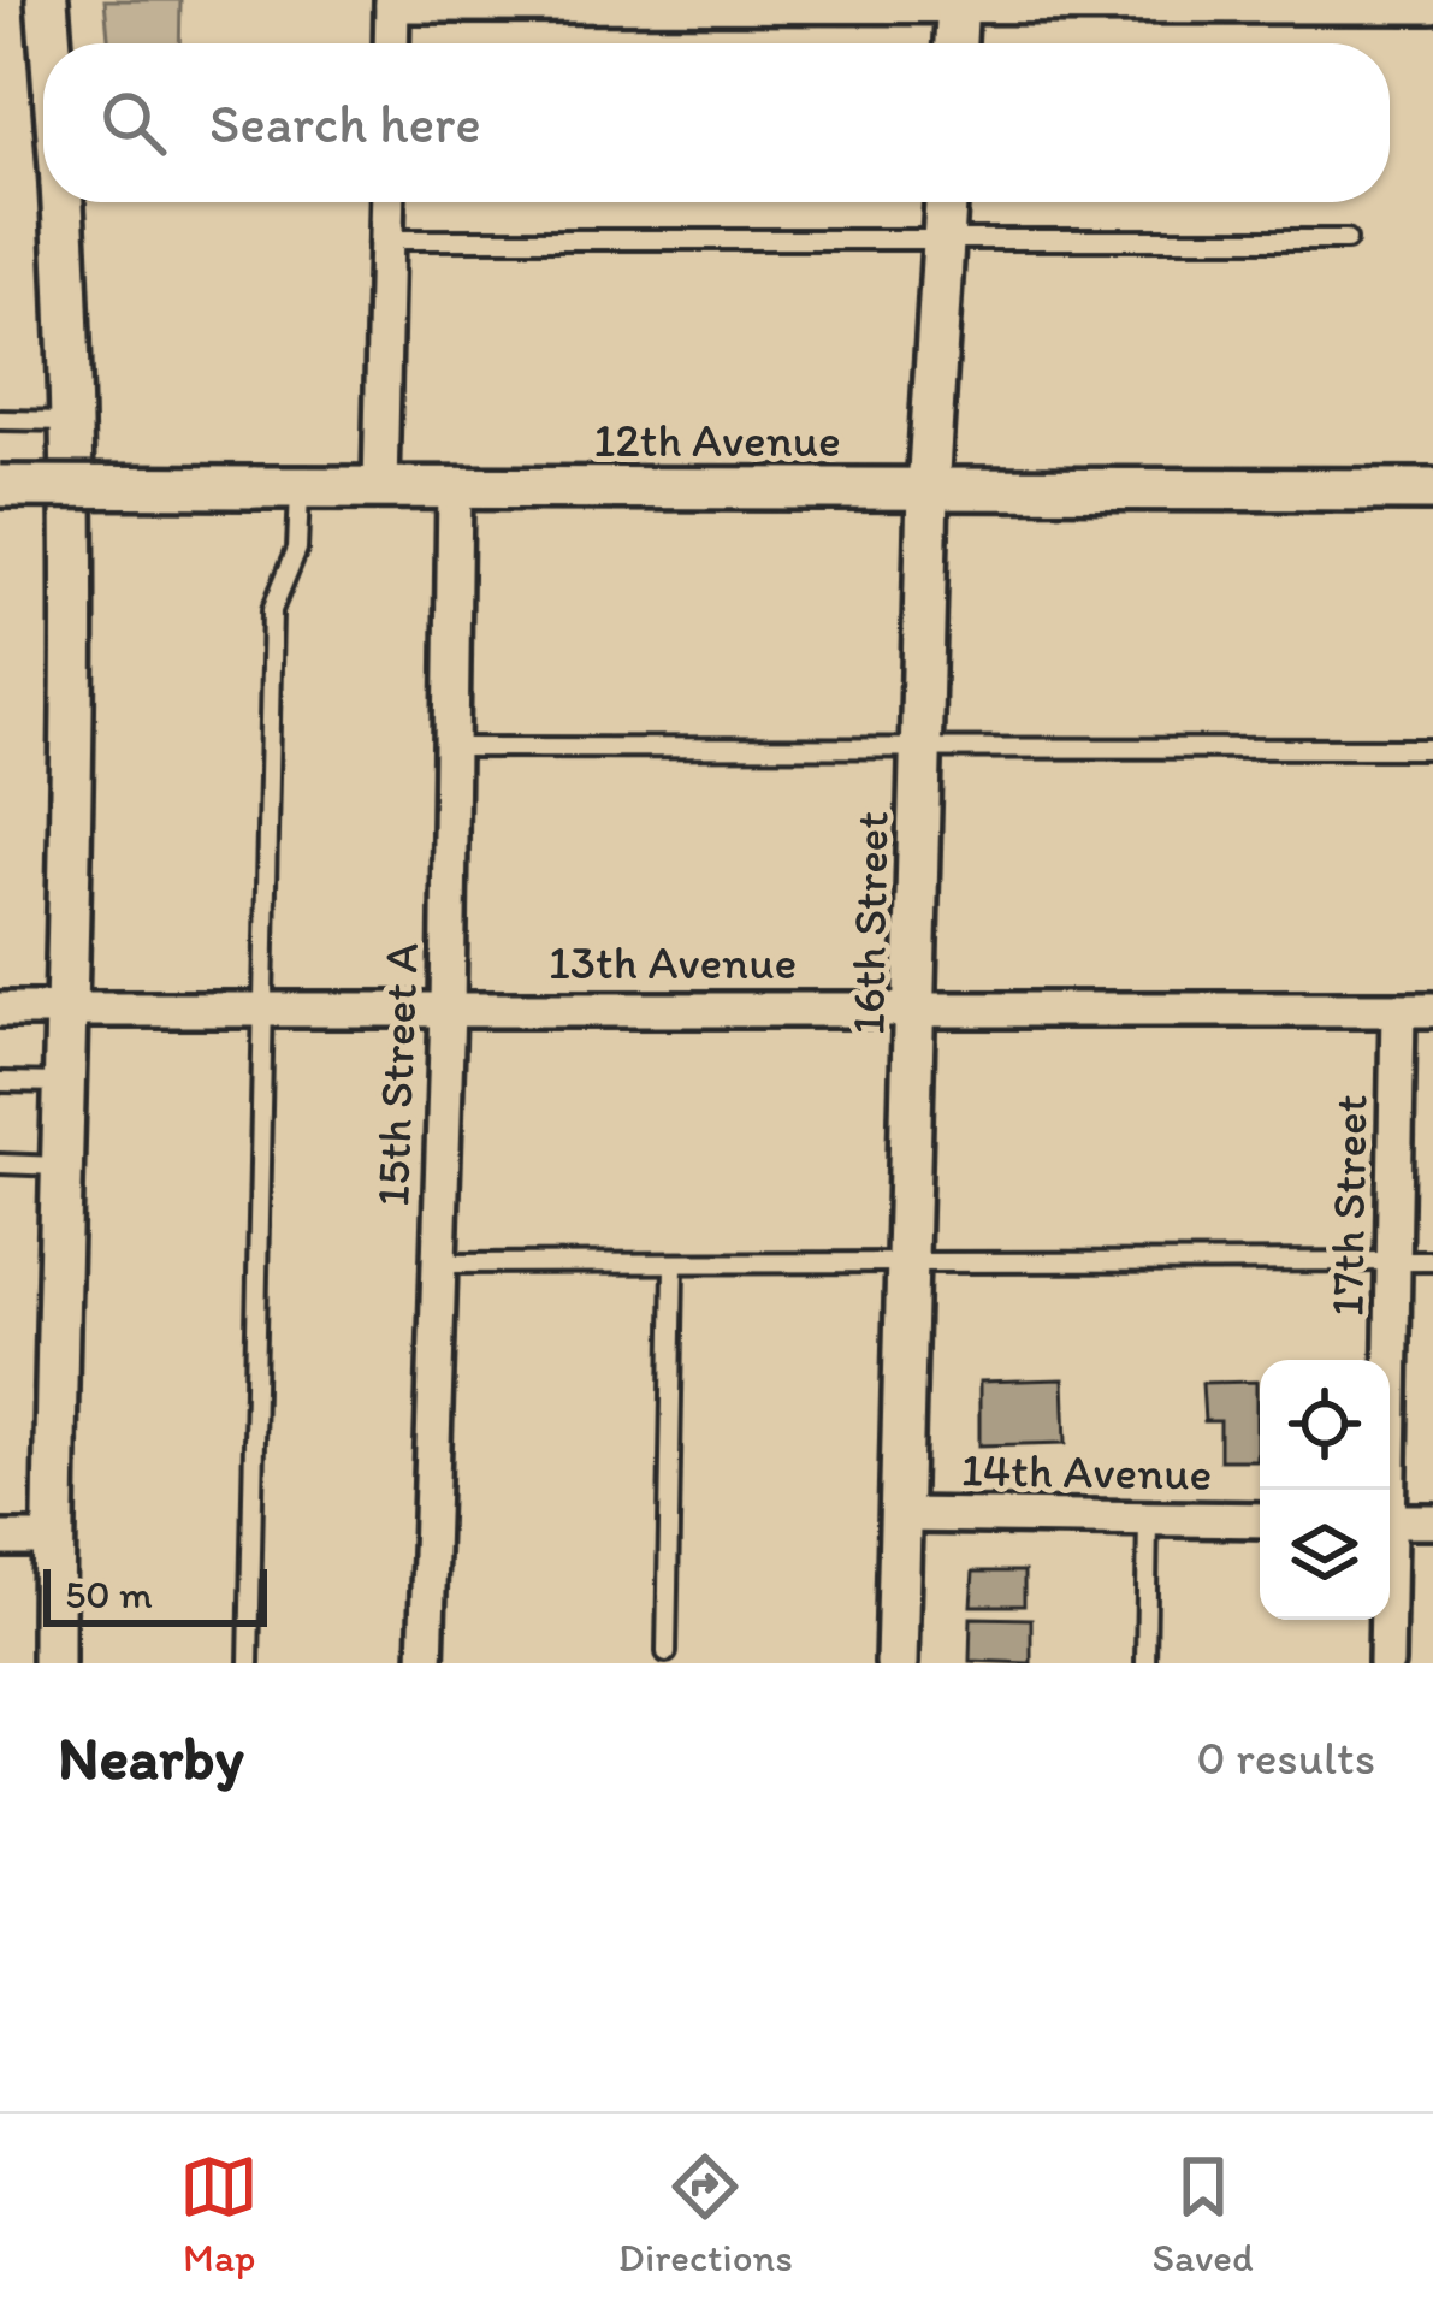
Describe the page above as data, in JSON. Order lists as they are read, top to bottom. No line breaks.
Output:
{"streets":{"street":["12th Avenue","16th Street","13th Avenue","15th Street A","17th Street","14th Avenue"]},"crossings":[["12th Avenue","16th Street"],["12th Avenue","15th Street A"],["16th Street","13th Avenue"],["16th Street","14th Avenue"],["13th Avenue","15th Street A"],["13th Avenue","17th Street"]],"scale_bar":"50 m","page":{"search":"Search here","scale":"50 m","heading":["Nearby","0 results"],"nav":["Map","Directions","Saved"]}}
